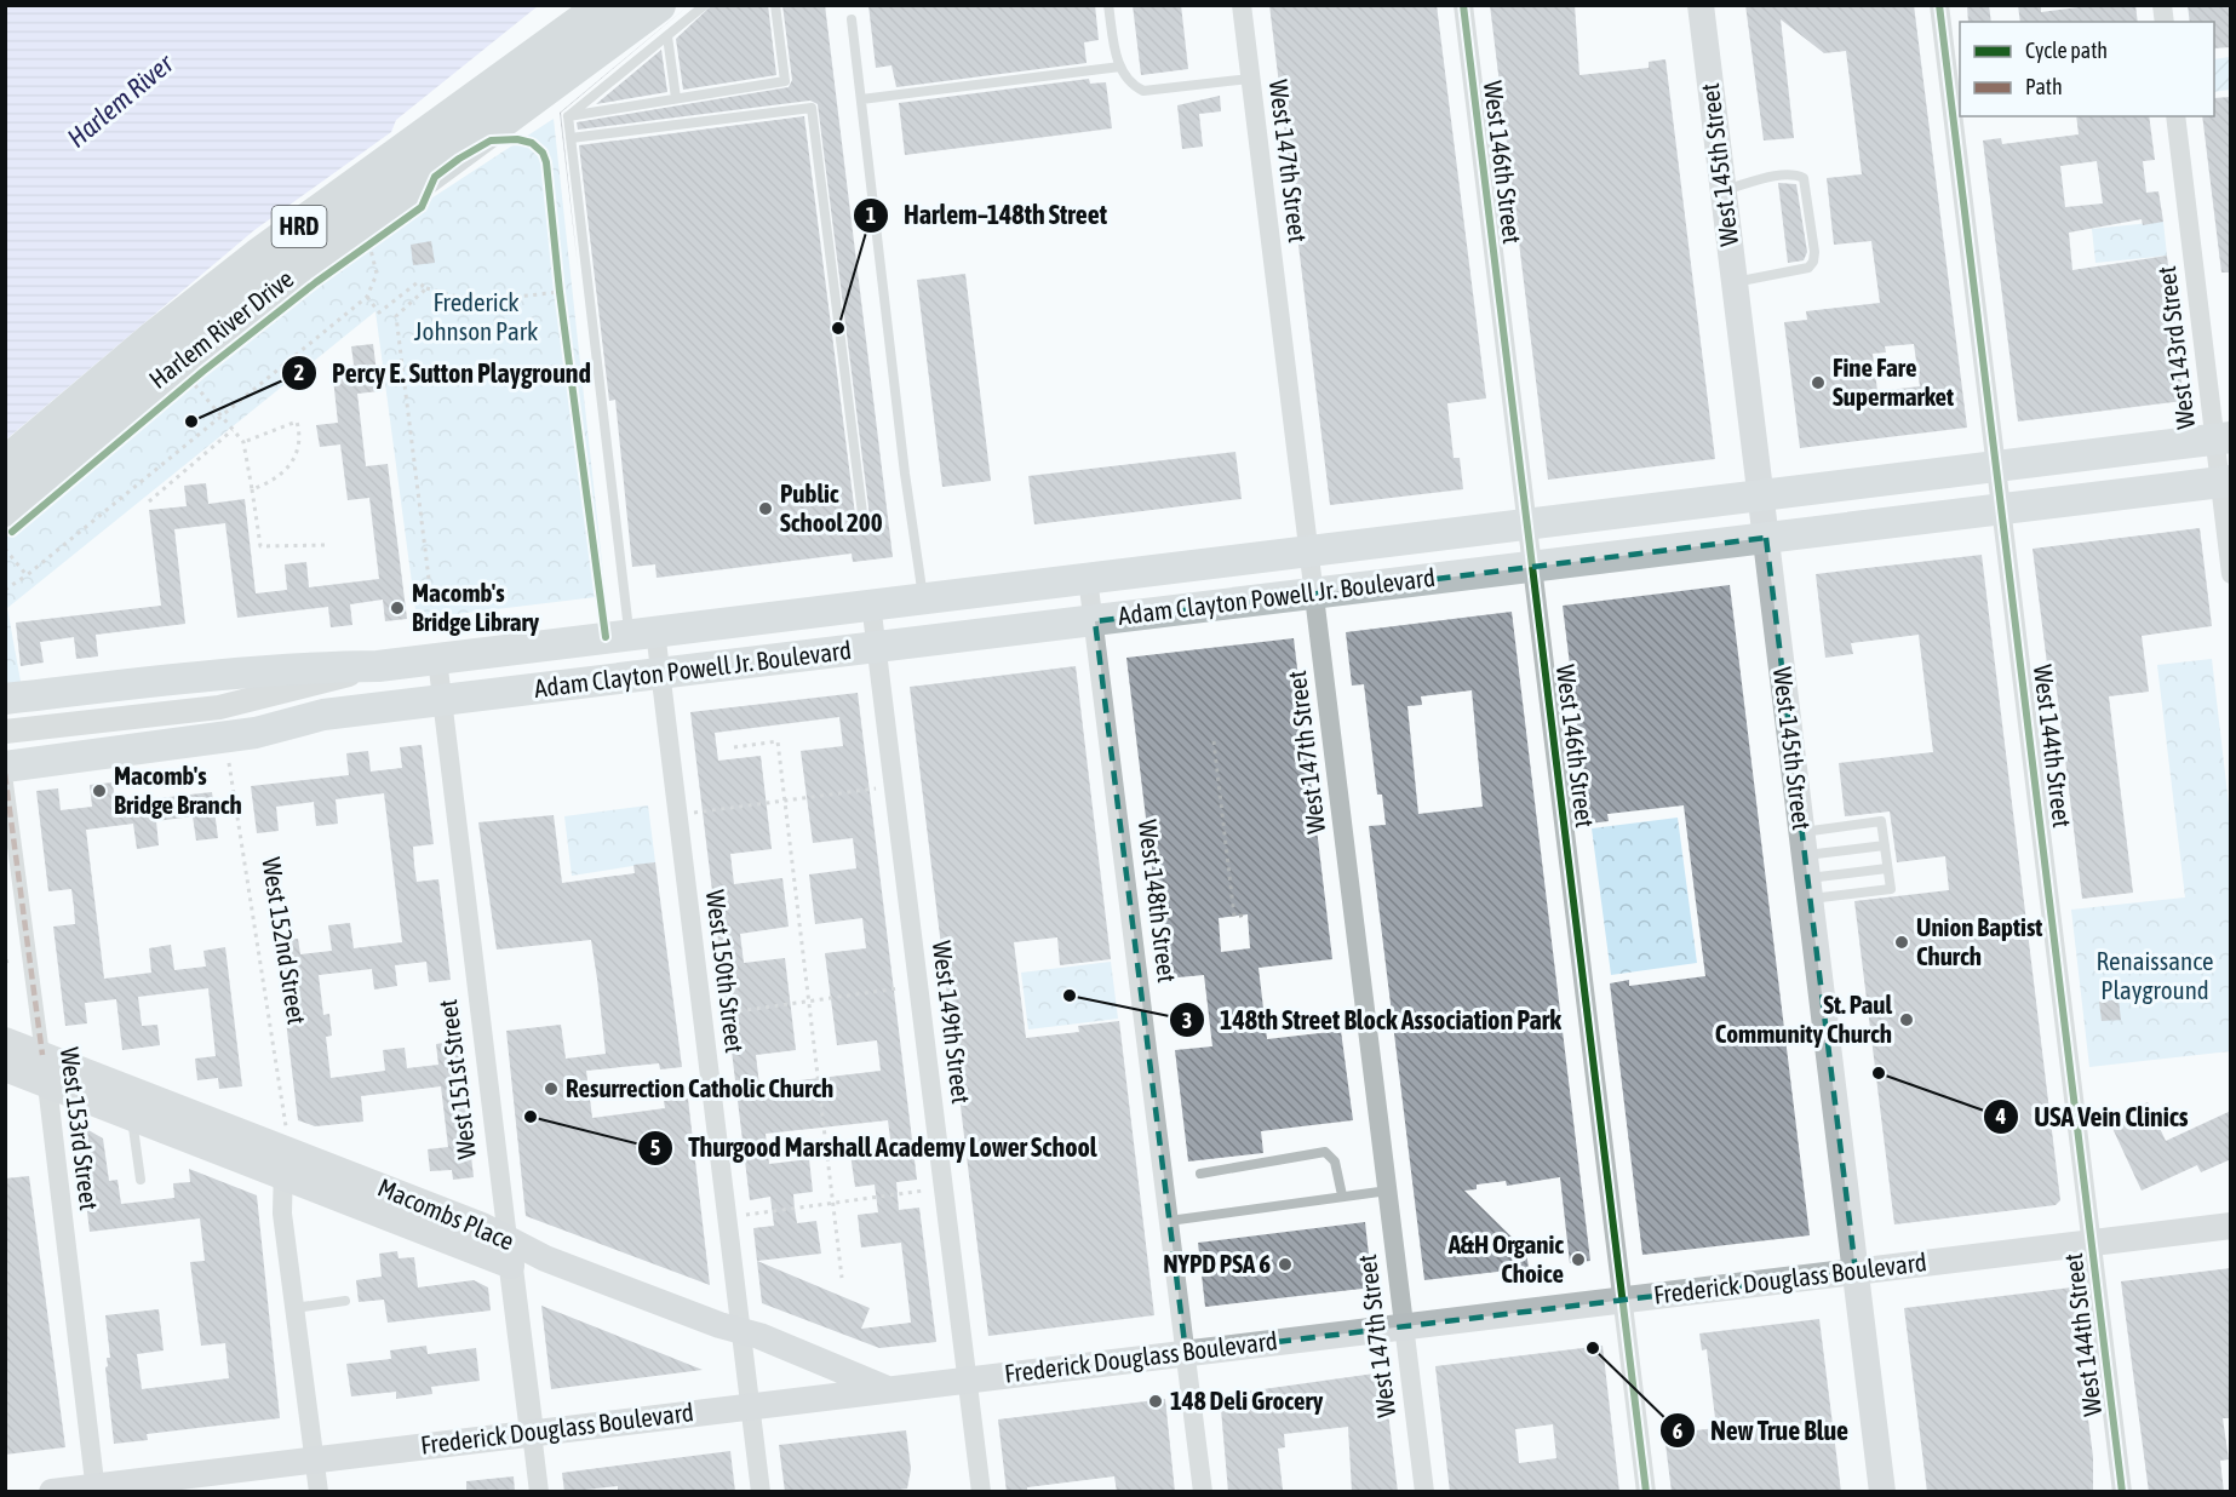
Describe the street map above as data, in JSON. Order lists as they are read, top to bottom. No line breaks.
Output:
{"streets":{"highway":["HRD","Harlem River Drive"],"main road":["West 145th Street","Adam Clayton Powell Jr. Boulevard","Macombs Place","Frederick Douglass Boulevard"],"street":["West 147th Street","West 146th Street","West 143rd Street","West 144th Street","West 148th Street","West 150th Street","West 149th Street","West 151st Street","West 153rd Street"],"path":["West 152nd Street"]},"crossings":[["West 147th Street","Adam Clayton Powell Jr. Boulevard"],["West 147th Street","Frederick Douglass Boulevard"],["West 146th Street","Adam Clayton Powell Jr. Boulevard"],["West 146th Street","Frederick Douglass Boulevard"],["West 145th Street","Adam Clayton Powell Jr. Boulevard"],["West 145th Street","Frederick Douglass Boulevard"],["West 143rd Street","Adam Clayton Powell Jr. Boulevard"],["Adam Clayton Powell Jr. Boulevard","West 144th Street"],["Adam Clayton Powell Jr. Boulevard","West 148th Street"],["Adam Clayton Powell Jr. Boulevard","West 150th Street"],["Adam Clayton Powell Jr. Boulevard","West 149th Street"],["Adam Clayton Powell Jr. Boulevard","West 151st Street"],["West 144th Street","Frederick Douglass Boulevard"],["West 148th Street","Frederick Douglass Boulevard"],["West 152nd Street","Macombs Place"],["West 150th Street","Macombs Place"],["West 150th Street","Frederick Douglass Boulevard"],["West 149th Street","Frederick Douglass Boulevard"],["West 151st Street","Macombs Place"],["West 151st Street","Frederick Douglass Boulevard"],["West 153rd Street","Macombs Place"],["West 153rd Street","Frederick Douglass Boulevard"],["Macombs Place","Frederick Douglass Boulevard"]],"water":["Harlem River"],"parks":["Frederick Johnson Park","Renaissance Playground"],"places":["Harlem–148th Street","Fine Fare Supermarket","Percy E. Sutton Playground","Public School 200","Macomb's Bridge Library","Macomb's Bridge Branch","Union Baptist Church","148th Street Block Association Park","St. Paul Community Church","USA Vein Clinics","Resurrection Catholic Church","Thurgood Marshall Academy Lower School","A&H Organic Choice","NYPD PSA 6","New True Blue","148 Deli Grocery"],"legend":["Cycle path","Path"]}
